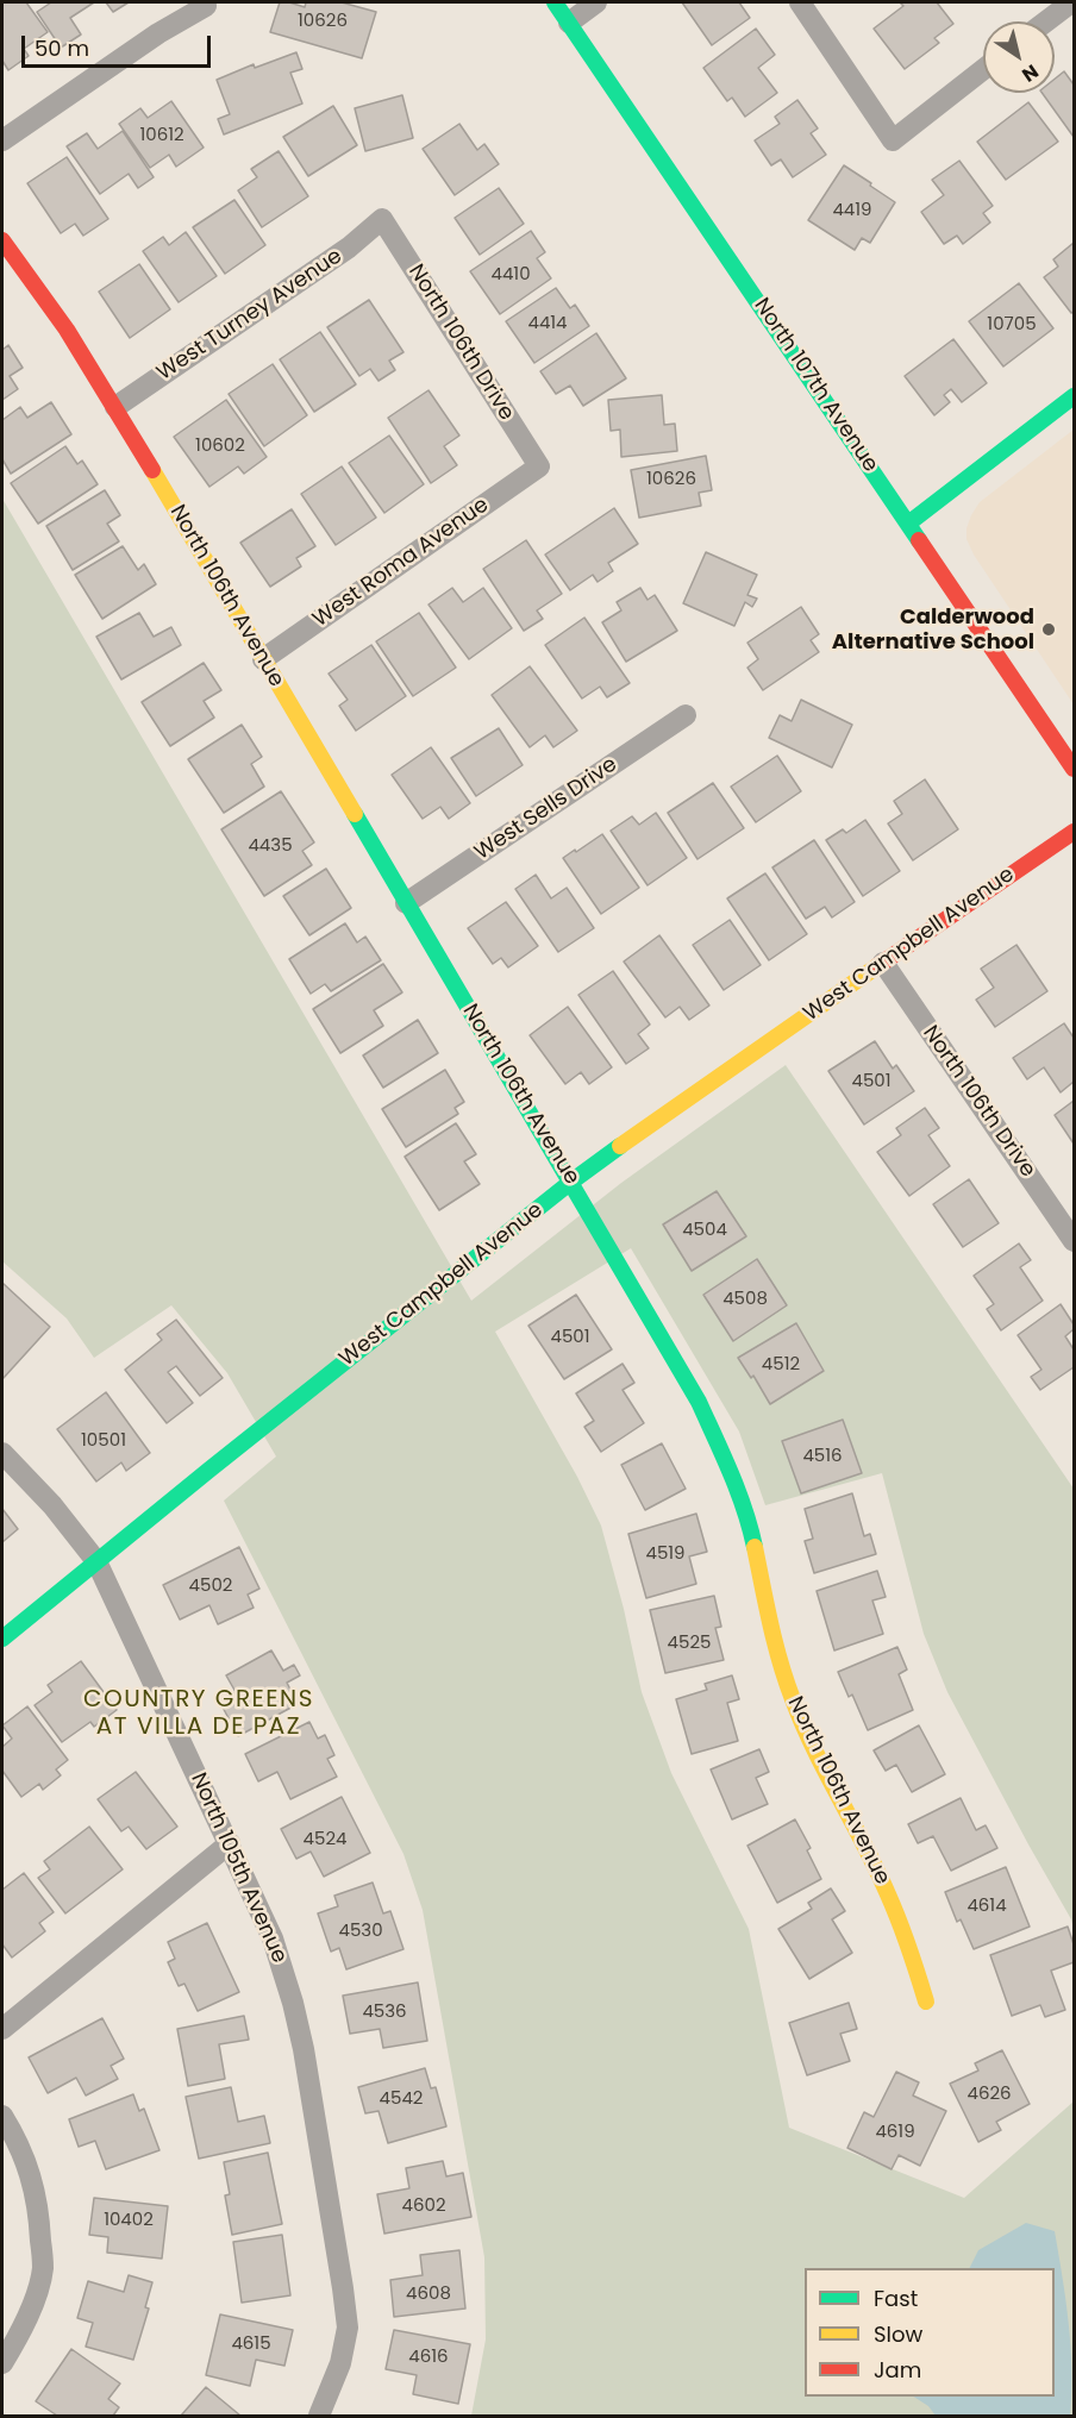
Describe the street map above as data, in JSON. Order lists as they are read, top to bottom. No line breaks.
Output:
{"streets":{"street":["West Turney Avenue","North 106th Drive","North 107th Avenue","West Roma Avenue","North 106th Avenue","West Sells Drive","West Campbell Avenue","North 105th Avenue"]},"crossings":[["West Turney Avenue","North 106th Drive"],["West Turney Avenue","North 106th Avenue"],["North 106th Drive","West Roma Avenue"],["North 106th Drive","West Campbell Avenue"],["West Roma Avenue","North 106th Avenue"],["North 106th Avenue","West Sells Drive"],["North 106th Avenue","West Campbell Avenue"],["West Campbell Avenue","North 105th Avenue"]],"districts":["COUNTRY GREENS AT VILLA DE PAZ"],"places":["Calderwood Alternative School"],"house_numbers":["10626","10612","4419","4410","4414","10705","10602","10626","4435","4501","4504","4508","4501","4512","10501","4516","4519","4502","4525","4524","4614","4530","4536","4626","4542","4619","4602","10402","4608","4615","4616"],"legend":["Fast","Slow","Jam"],"scale_bar":"50 m","north":"bottom right"}
